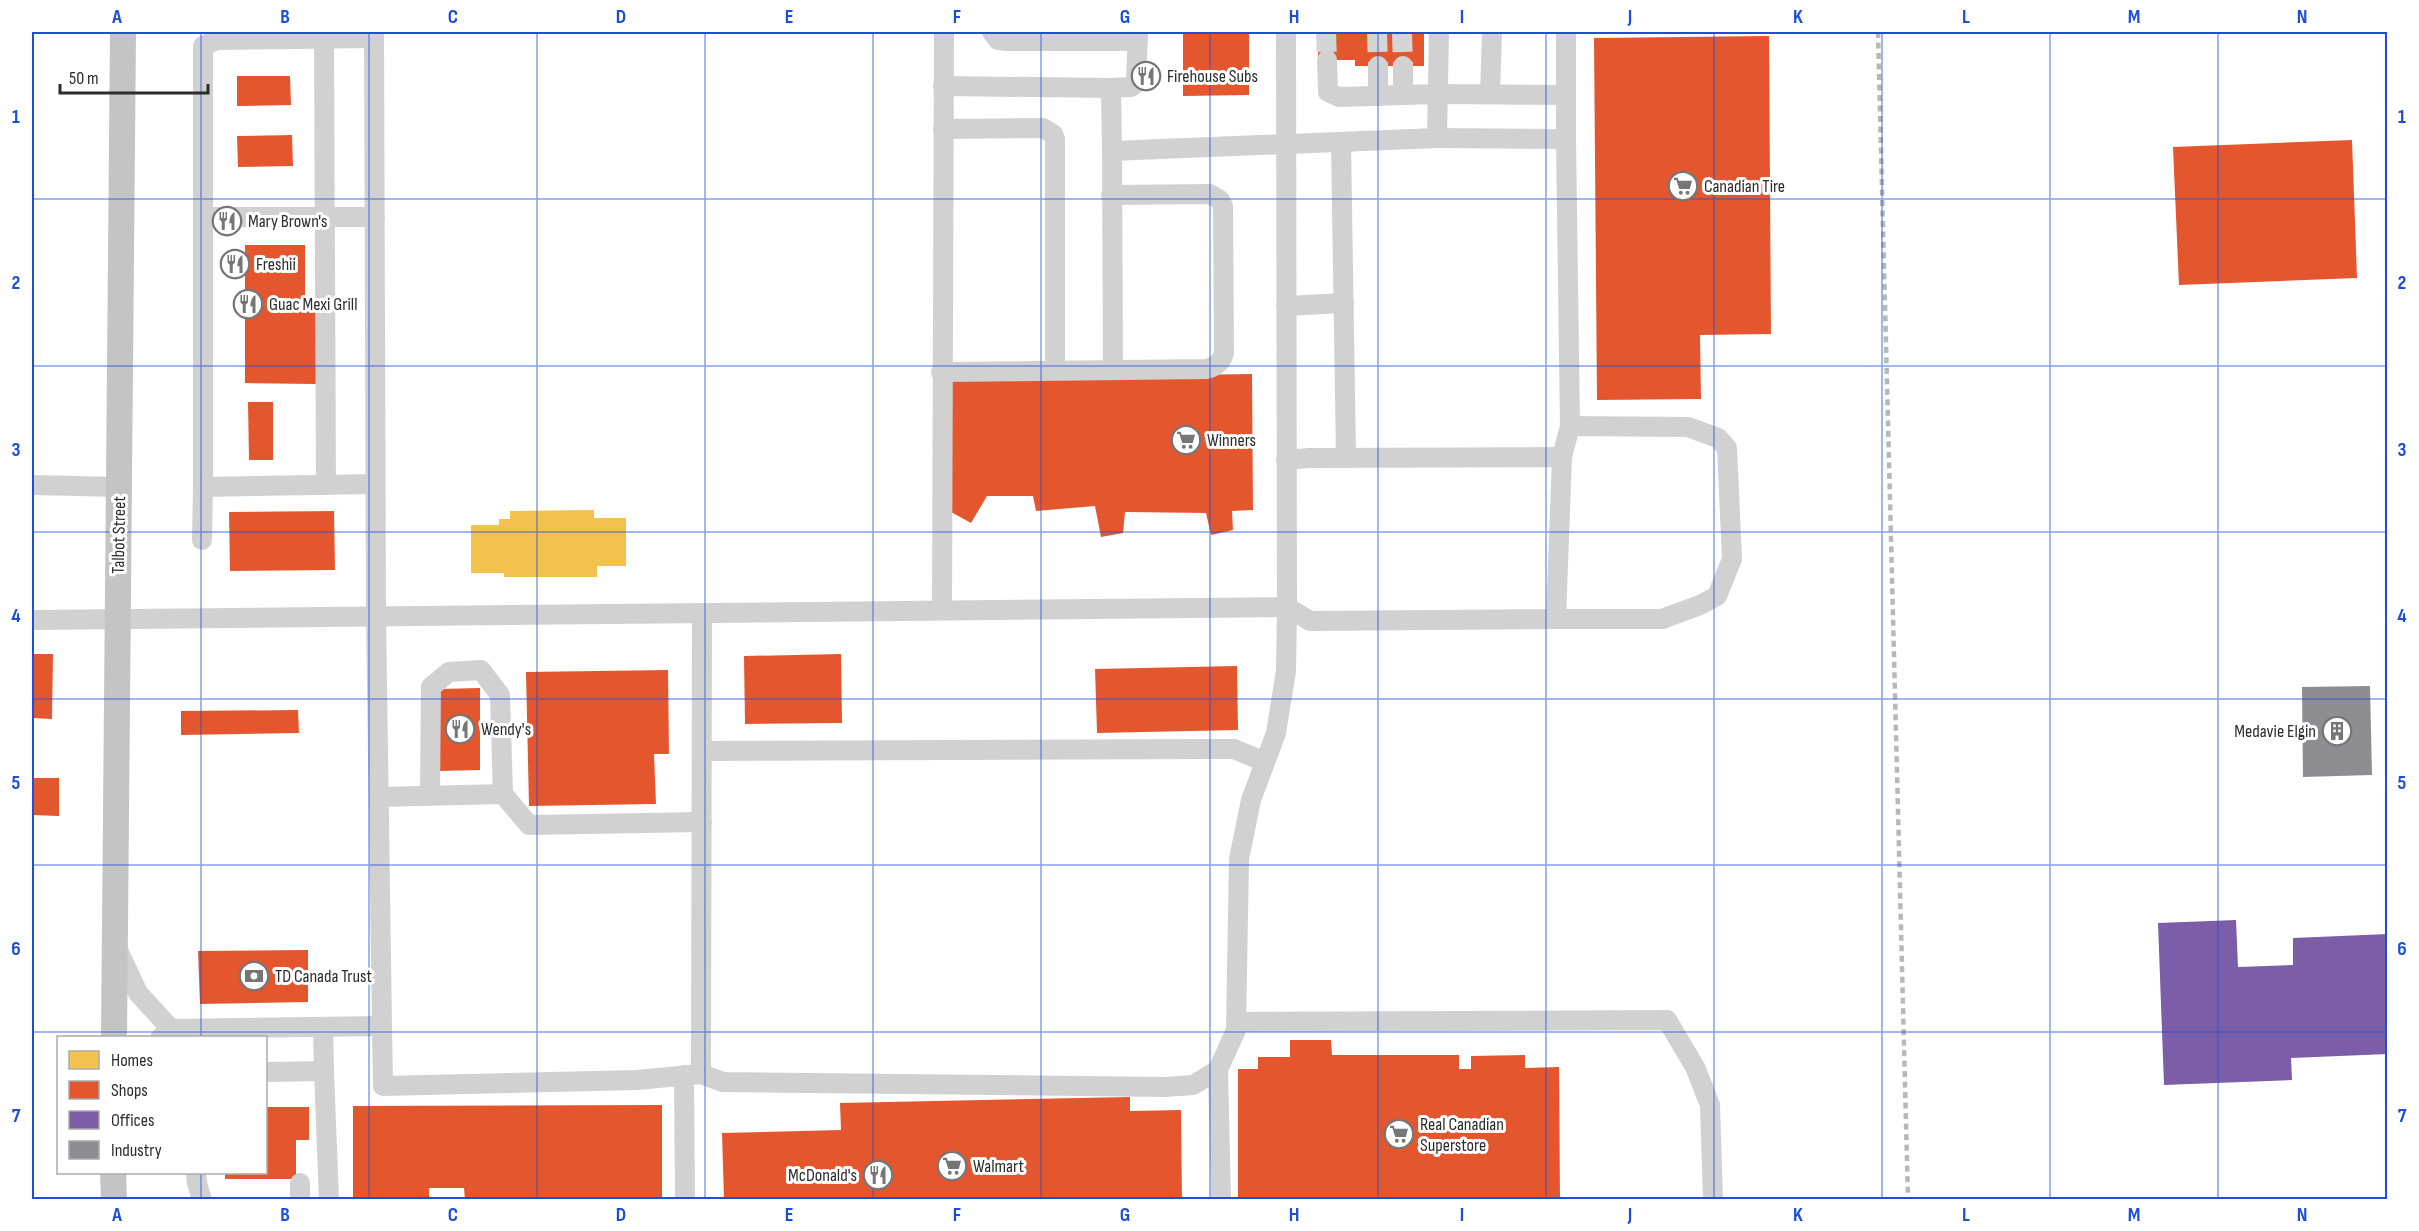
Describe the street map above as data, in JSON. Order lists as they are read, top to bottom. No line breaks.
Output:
{"streets":{"main road":["Talbot Street"]},"places":{"restaurant":["Firehouse Subs","Mary Brown's","Freshii","Guac Mexi Grill","Wendy's","McDonald's"],"supermarket":["Canadian Tire","Winners","Real Canadian Superstore","Walmart"],"building":["Medavie Elgin"],"bank":["TD Canada Trust"]},"legend":["Homes","Shops","Offices","Industry"],"scale_bar":"50 m","grid":{"columns":["A","B","C","D","E","F","G","H","I","J","K","L","M","N"],"rows":["1","2","3","4","5","6","7"]}}
